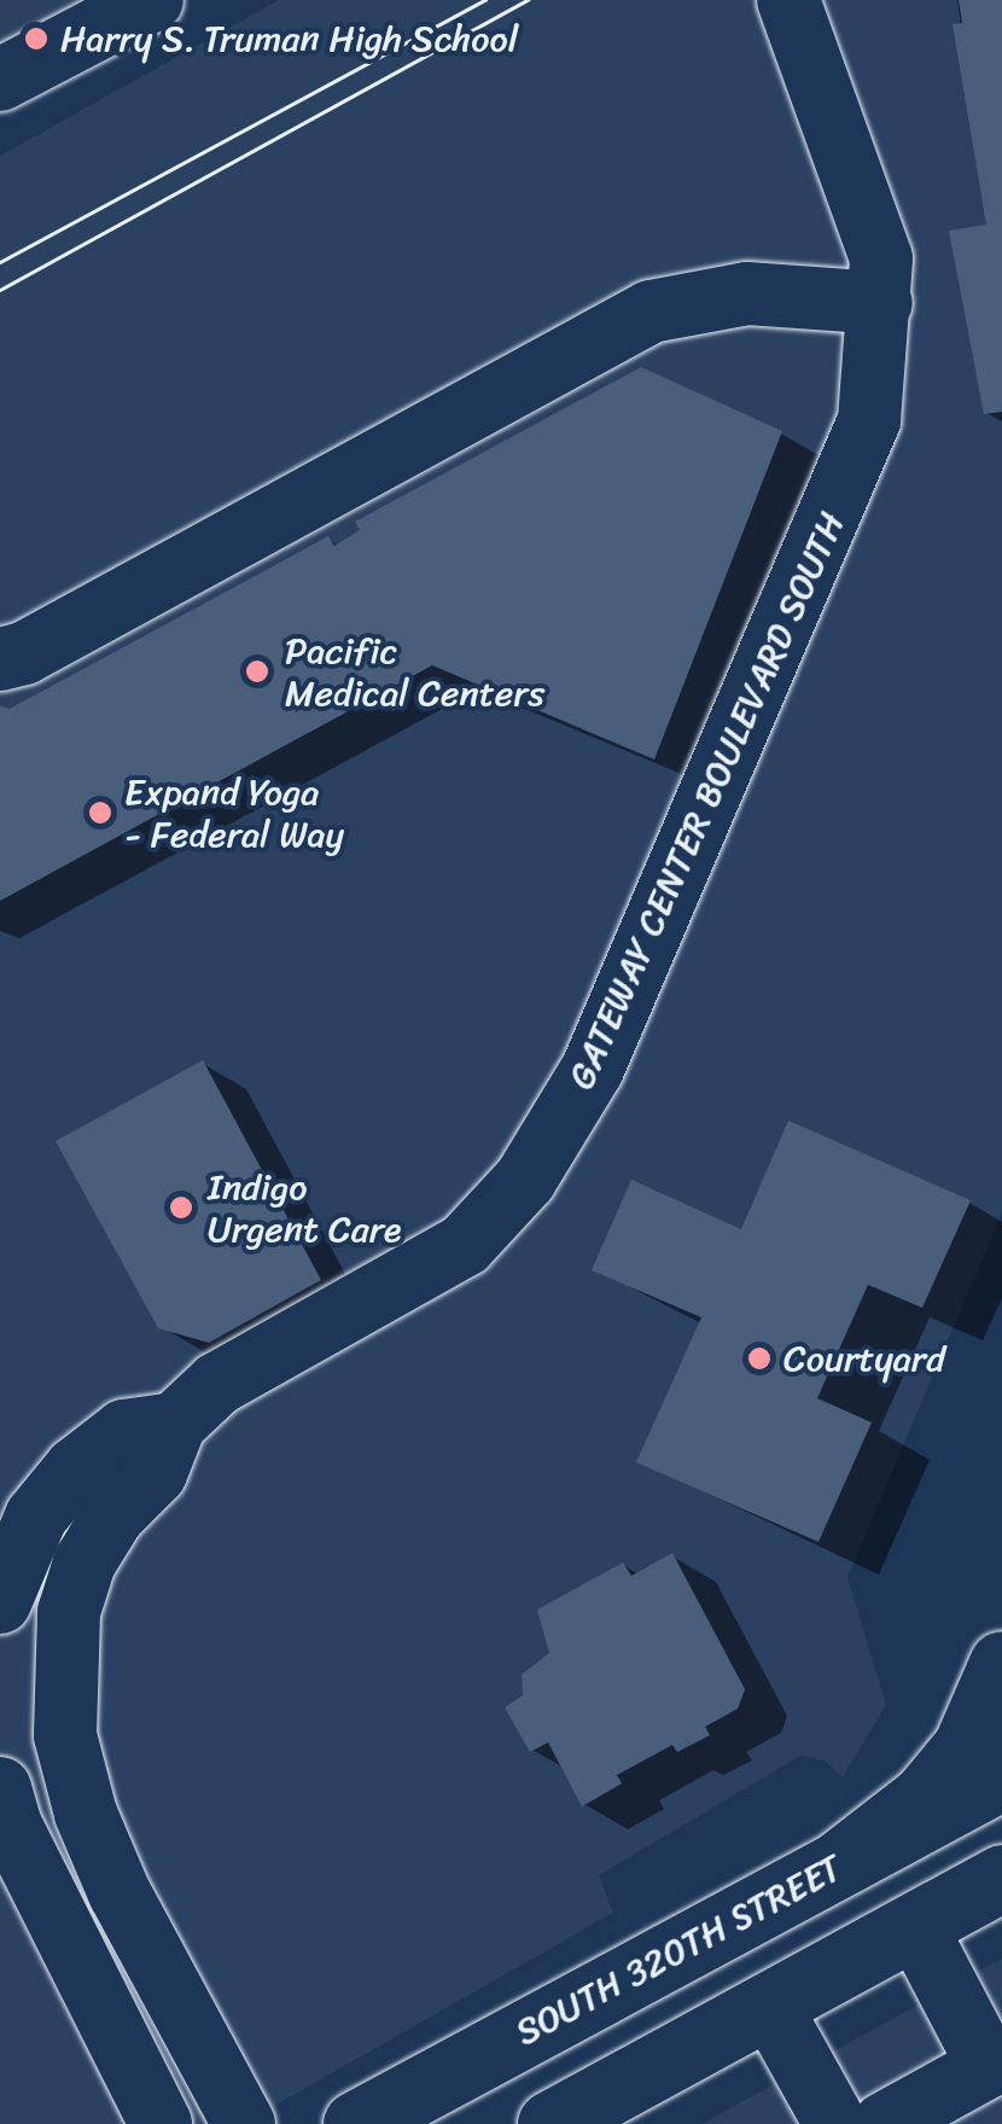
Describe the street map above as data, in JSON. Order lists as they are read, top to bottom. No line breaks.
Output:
{"streets":{"main road":["SOUTH 320TH STREET"],"street":["GATEWAY CENTER BOULEVARD SOUTH"]},"places":["Harry S. Truman High School","Pacific Medical Centers","Expand Yoga - Federal Way","Indigo Urgent Care","Courtyard"]}
